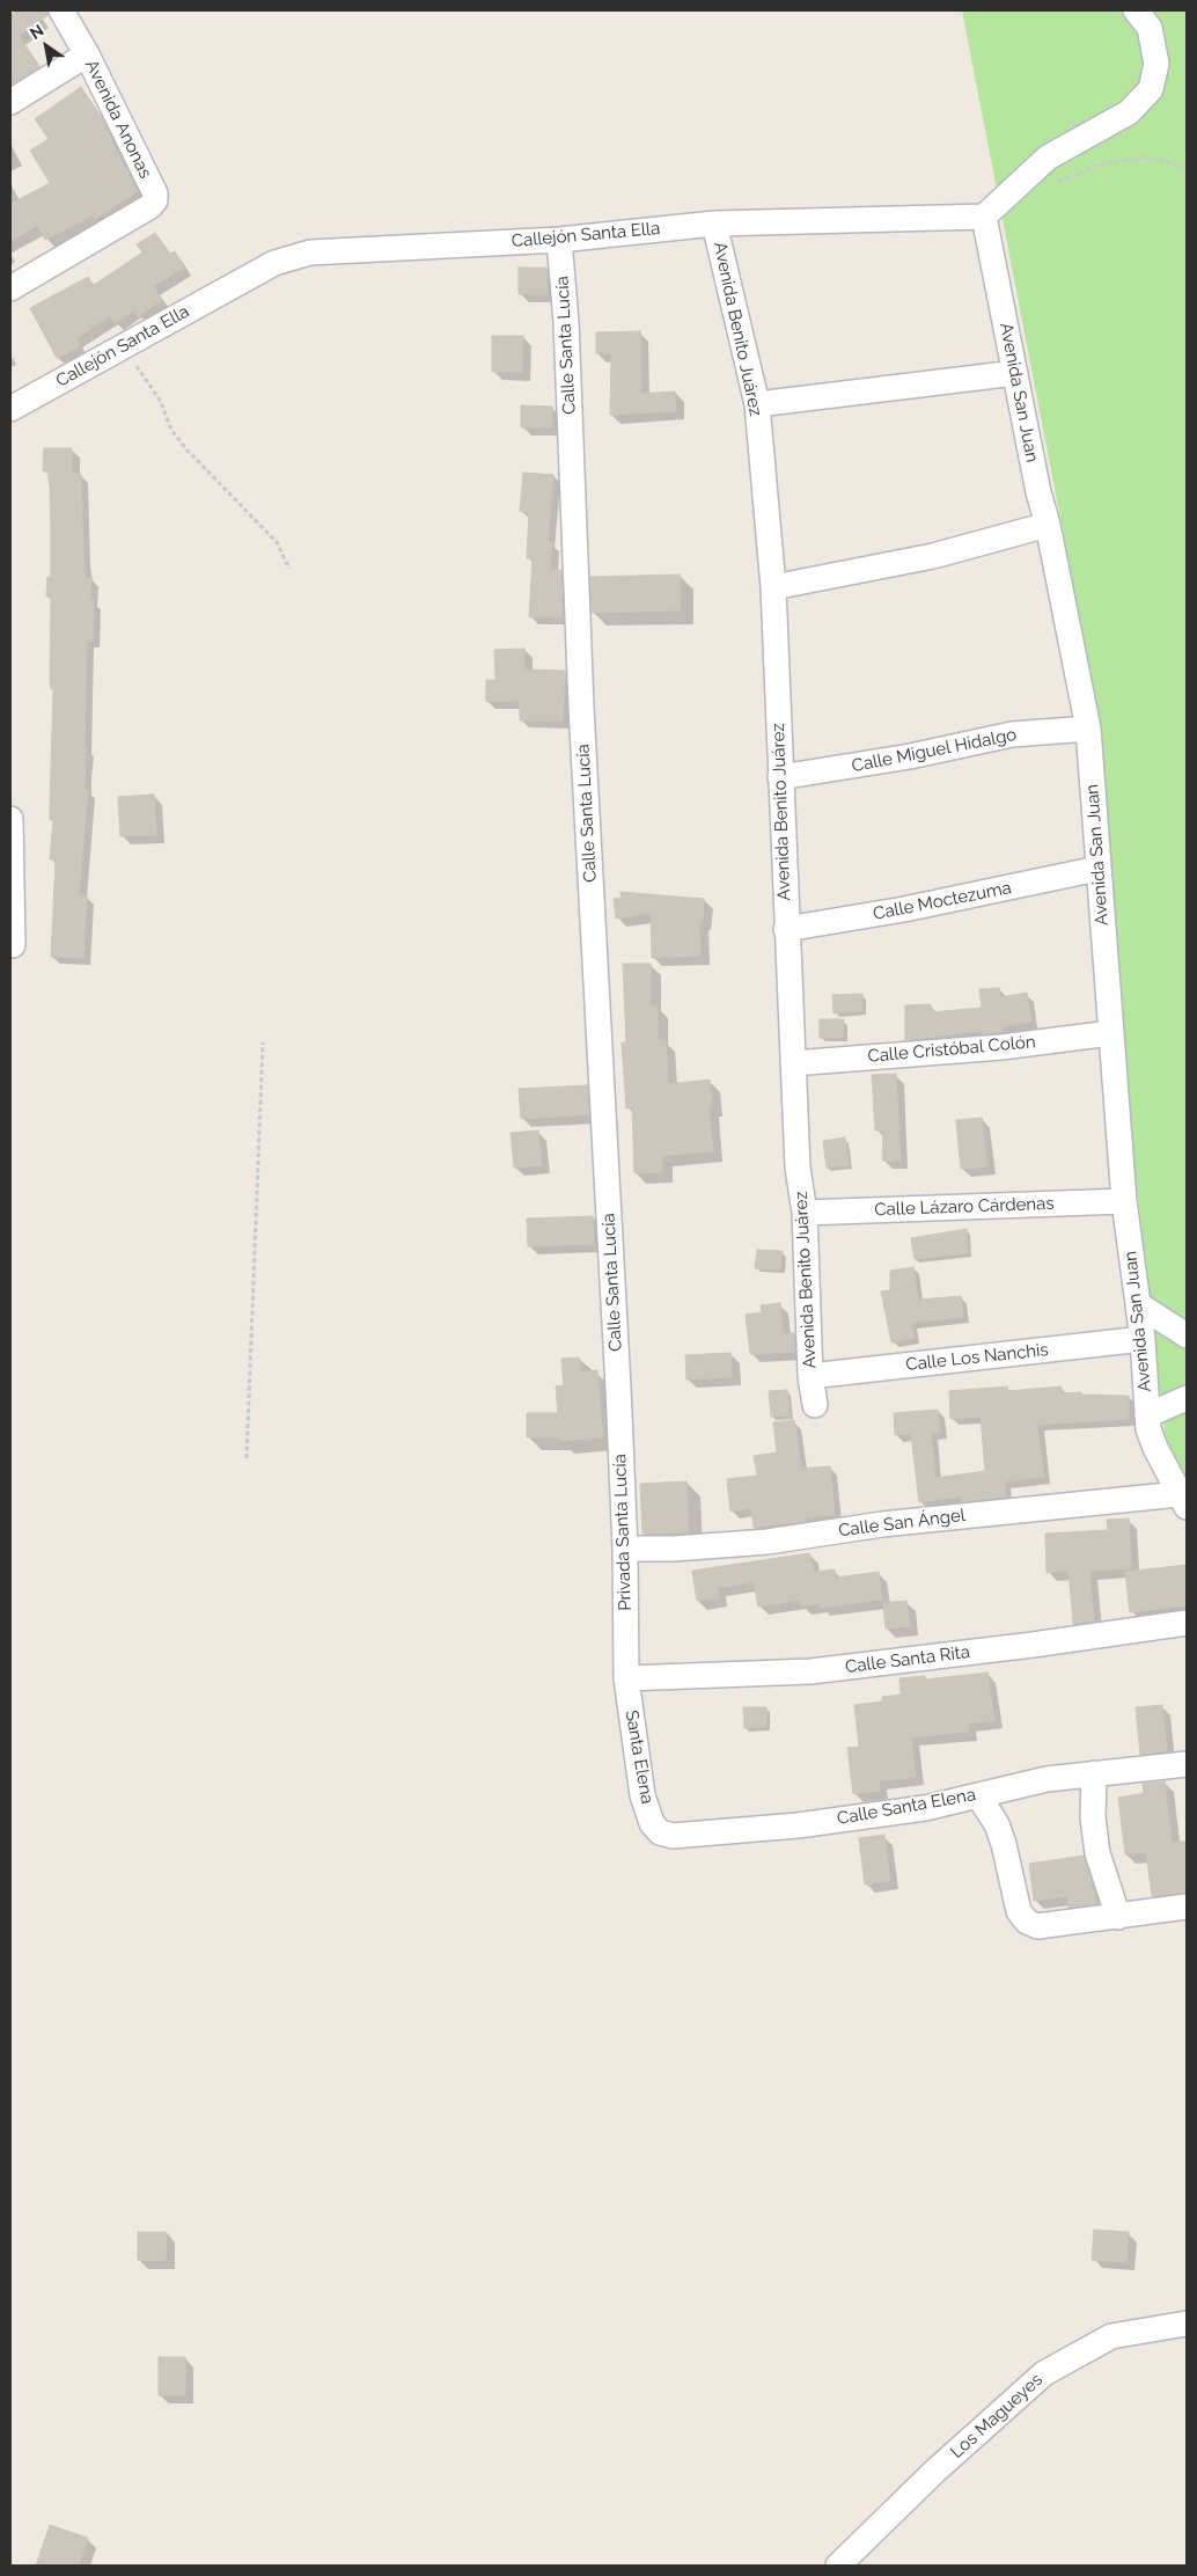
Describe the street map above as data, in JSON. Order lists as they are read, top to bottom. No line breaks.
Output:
{"streets":{"street":["Avenida Anonas","Callejón Santa Ella","Avenida Benito Juárez","Calle Santa Lucía","Avenida San Juan","Calle Miguel Hidalgo","Calle Moctezuma","Calle Cristóbal Colón","Calle Lázaro Cárdenas","Calle Los Nanchis","Calle San Ángel","Privada Santa Lucía","Calle Santa Rita","Santa Elena","Calle Santa Elena","Los Magueyes"]},"crossings":[["Callejón Santa Ella","Avenida Benito Juárez"],["Callejón Santa Ella","Calle Santa Lucía"],["Callejón Santa Ella","Avenida San Juan"],["Avenida Benito Juárez","Calle Miguel Hidalgo"],["Avenida Benito Juárez","Calle Moctezuma"],["Avenida Benito Juárez","Calle Cristóbal Colón"],["Avenida Benito Juárez","Calle Lázaro Cárdenas"],["Avenida Benito Juárez","Calle Los Nanchis"],["Calle Santa Lucía","Privada Santa Lucía"],["Avenida San Juan","Calle Miguel Hidalgo"],["Avenida San Juan","Calle Moctezuma"],["Avenida San Juan","Calle Cristóbal Colón"],["Avenida San Juan","Calle Lázaro Cárdenas"],["Avenida San Juan","Calle Los Nanchis"],["Avenida San Juan","Calle San Ángel"],["Calle San Ángel","Privada Santa Lucía"],["Privada Santa Lucía","Calle Santa Rita"],["Privada Santa Lucía","Santa Elena"],["Calle Santa Rita","Santa Elena"],["Santa Elena","Calle Santa Elena"]],"north":"top left"}
